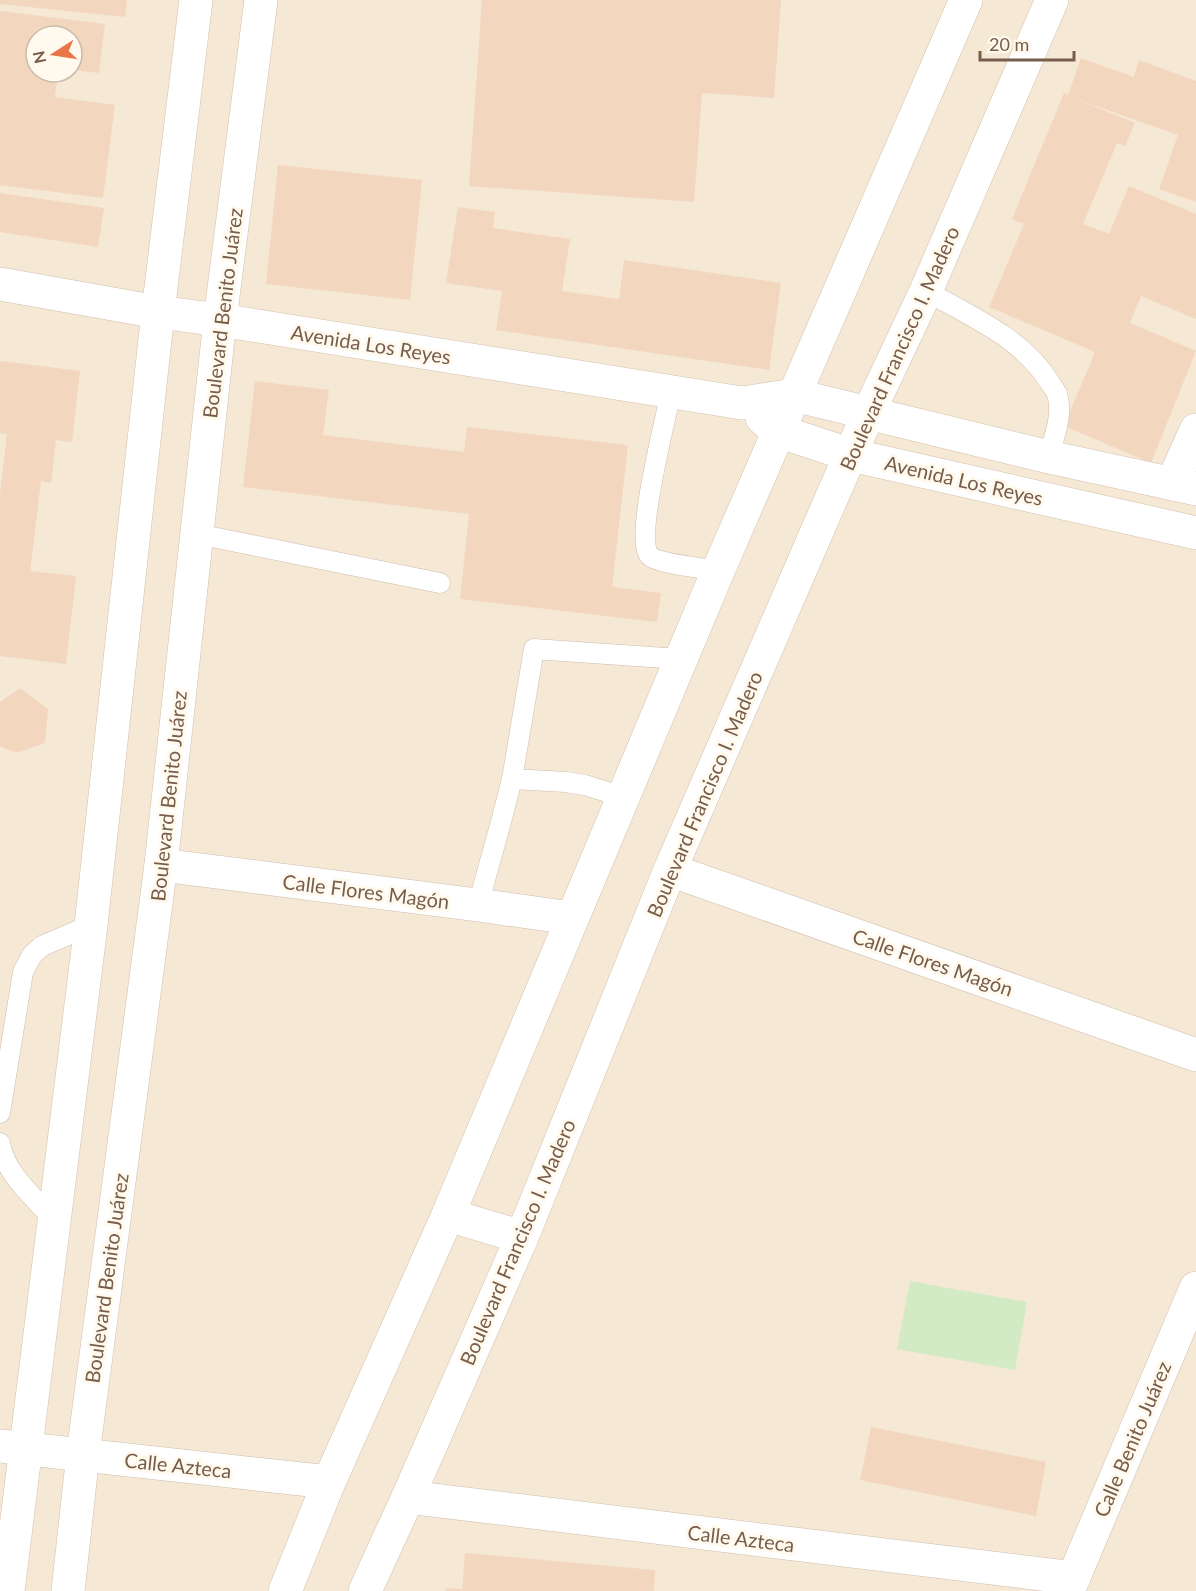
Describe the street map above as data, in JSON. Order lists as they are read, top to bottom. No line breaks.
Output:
{"streets":{"main road":["Boulevard Benito Juárez","Avenida Los Reyes","Boulevard Francisco I. Madero","Calle Flores Magón","Calle Benito Juárez","Calle Azteca"]},"crossings":[["Boulevard Benito Juárez","Avenida Los Reyes"],["Boulevard Benito Juárez","Calle Flores Magón"],["Boulevard Benito Juárez","Calle Azteca"],["Avenida Los Reyes","Boulevard Francisco I. Madero"],["Boulevard Francisco I. Madero","Calle Flores Magón"],["Boulevard Francisco I. Madero","Calle Azteca"],["Calle Benito Juárez","Calle Azteca"]],"scale_bar":"20 m","north":"left"}
